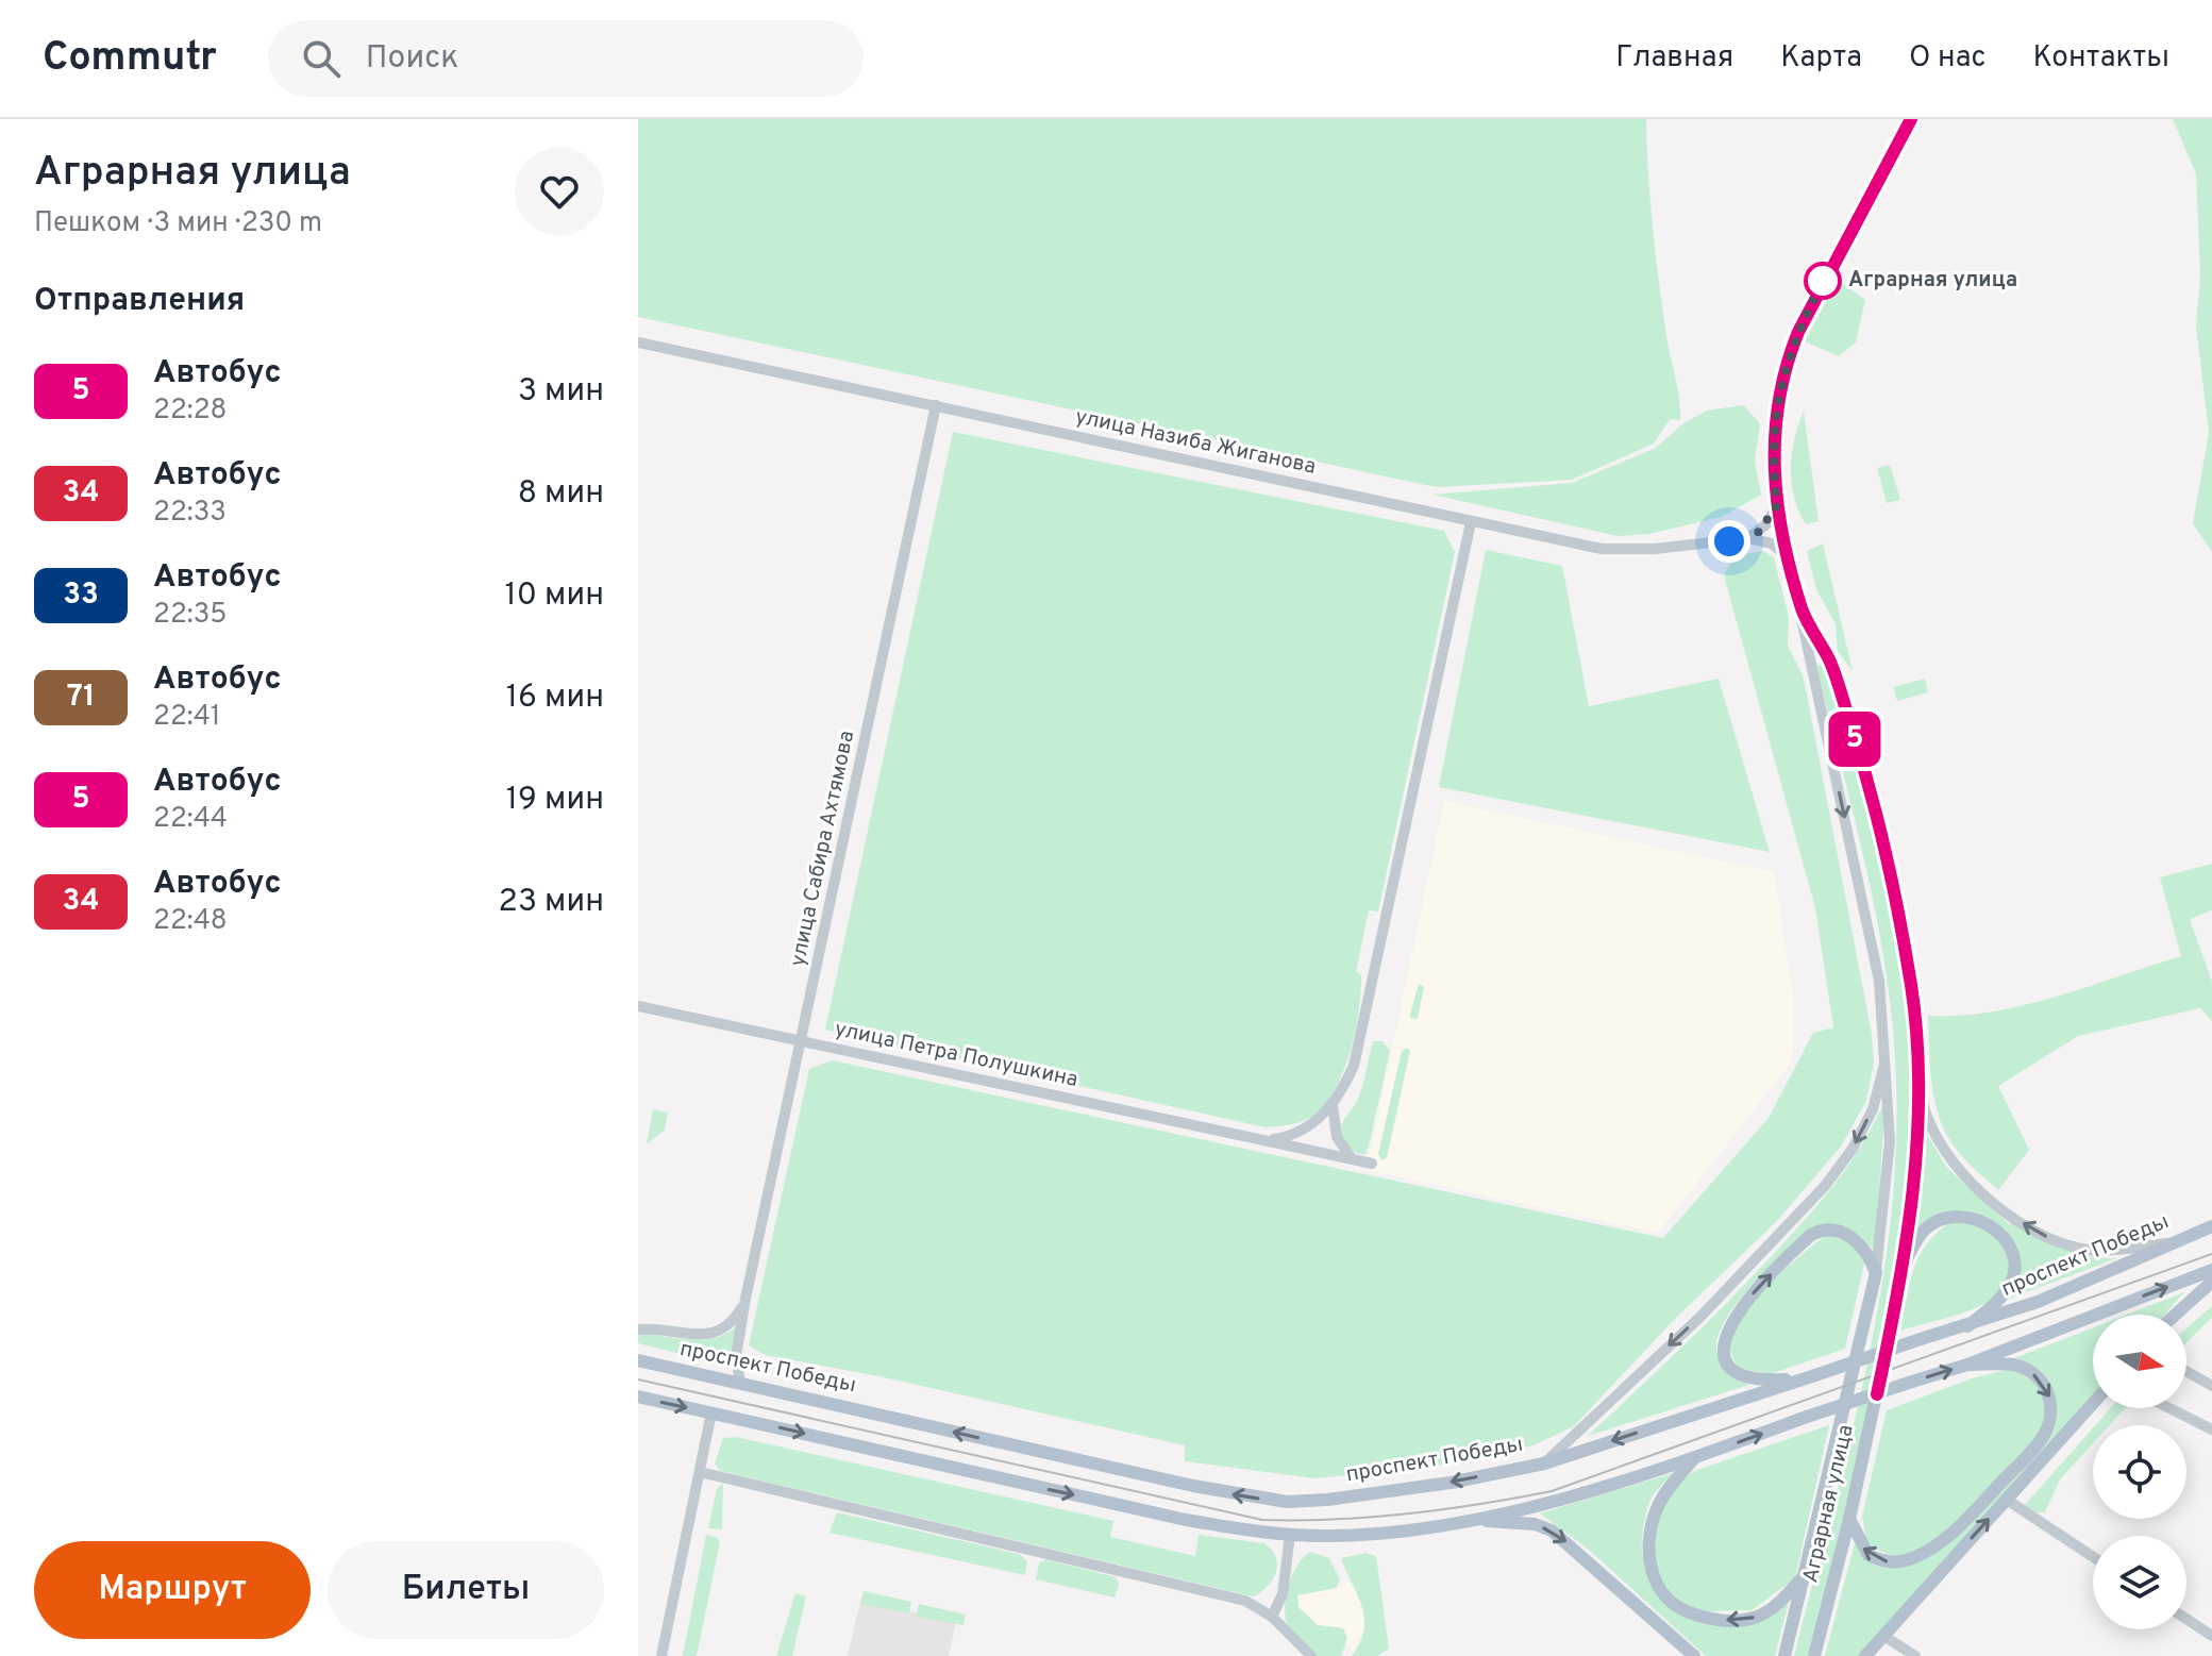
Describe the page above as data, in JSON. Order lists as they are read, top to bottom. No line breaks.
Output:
{"streets":{"main road":["проспект Победы","Аграрная улица"],"street":["улица Назиба Жиганова","улица Сабира Ахтямова","улица Петра Полушкина"]},"crossings":[["улица Назиба Жиганова","улица Сабира Ахтямова"],["улица Назиба Жиганова","Аграрная улица"],["улица Сабира Ахтямова","улица Петра Полушкина"],["улица Сабира Ахтямова","проспект Победы"]],"places":["Аграрная улица"],"lines":["bus line 5"],"north":"right","page":{"header":"Commutr","search":"Поиск","nav":["Главная","Карта","О нас","Контакты"],"heading":[["Аграрная улица","Пешком · 3 мин · 230 m"],"Отправления"],"on_map":"5","list":[{"mark":"5","name":"Автобус","note":"22:28","value":"3 мин"},{"mark":"34","name":"Автобус","note":"22:33","value":"8 мин"},{"mark":"33","name":"Автобус","note":"22:35","value":"10 мин"},{"mark":"71","name":"Автобус","note":"22:41","value":"16 мин"},{"mark":"5","name":"Автобус","note":"22:44","value":"19 мин"},{"mark":"34","name":"Автобус","note":"22:48","value":"23 мин"}],"buttons":["Маршрут","Билеты"]}}
